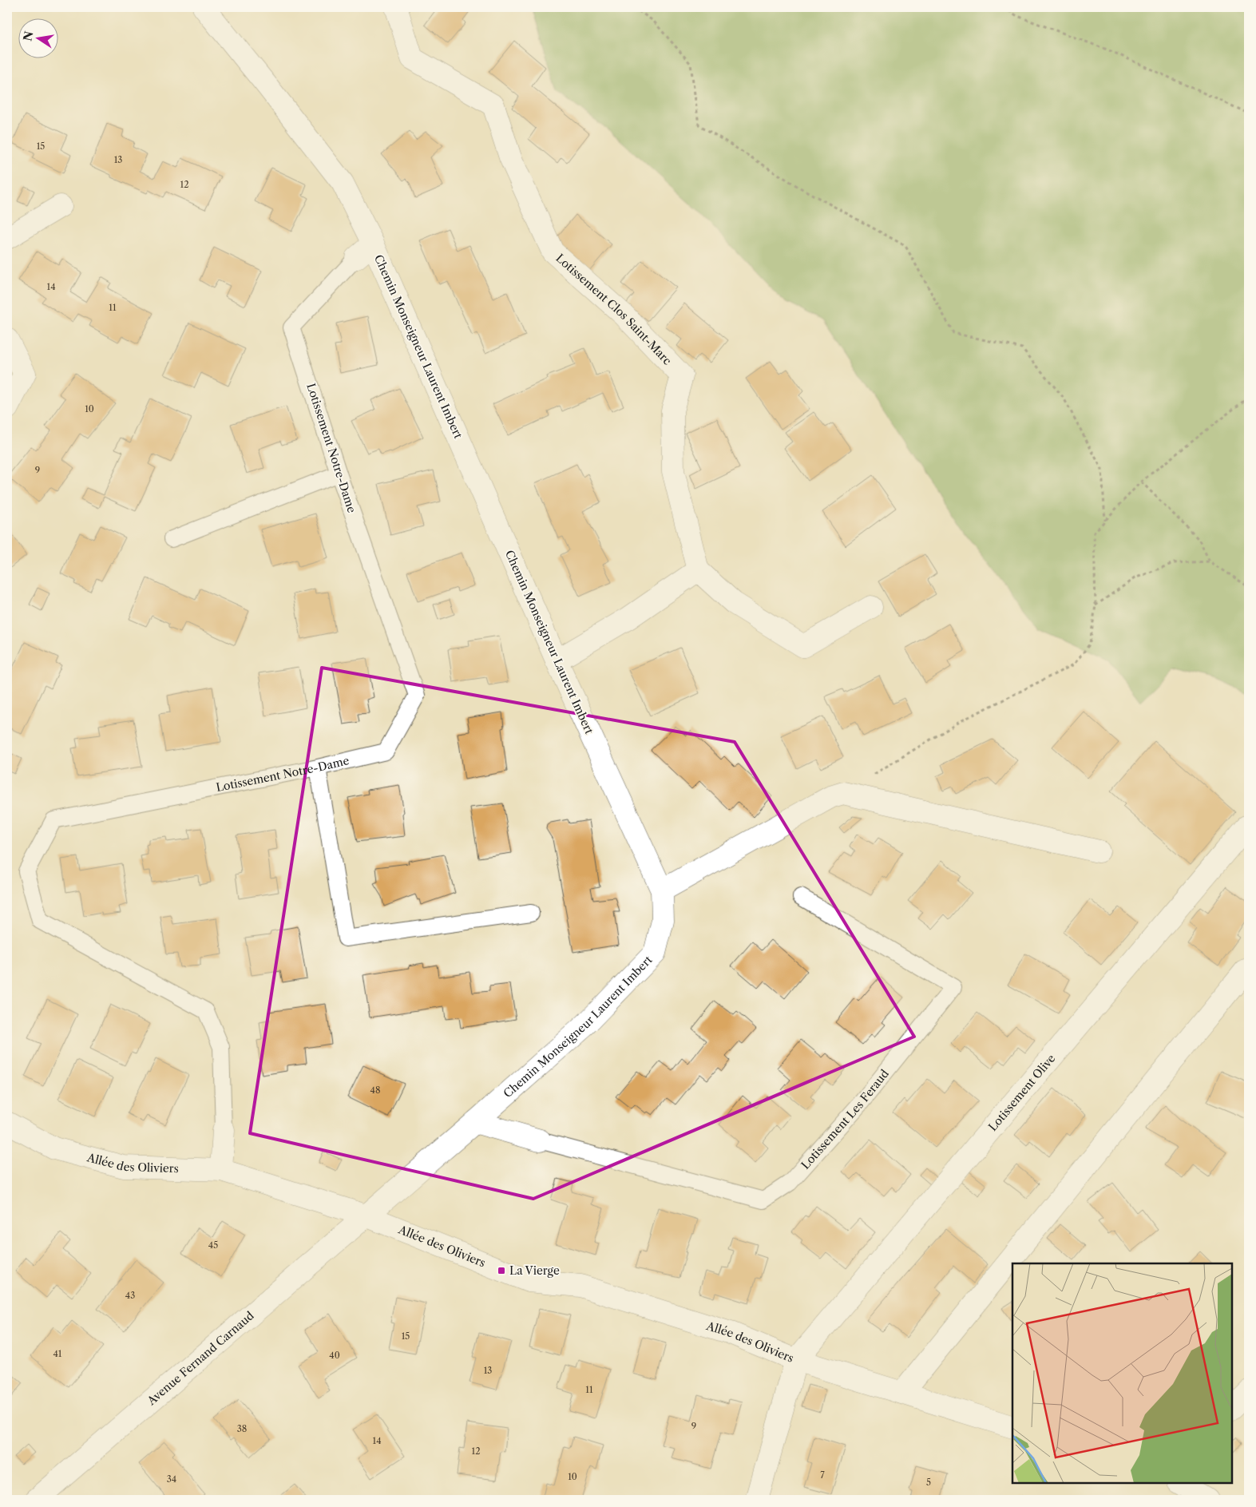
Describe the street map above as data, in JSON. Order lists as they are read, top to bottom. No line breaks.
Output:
{"streets":{"street":["Lotissement Clos Saint-Marc","Chemin Monseigneur Laurent Imbert","Lotissement Olive","Allée des Oliviers","Avenue Fernand Carnaud"],"lane":["Lotissement Notre-Dame","Lotissement Les Feraud"]},"crossings":[["Chemin Monseigneur Laurent Imbert","Allée des Oliviers"],["Chemin Monseigneur Laurent Imbert","Avenue Fernand Carnaud"],["Lotissement Olive","Allée des Oliviers"],["Allée des Oliviers","Avenue Fernand Carnaud"]],"places":{"transit":["La Vierge"]},"house_numbers":["15","13","12","14","11","10","9","48","45","43","15","41","40","13","11","9","38","14","12","7","10","34","5"],"north":"left"}
